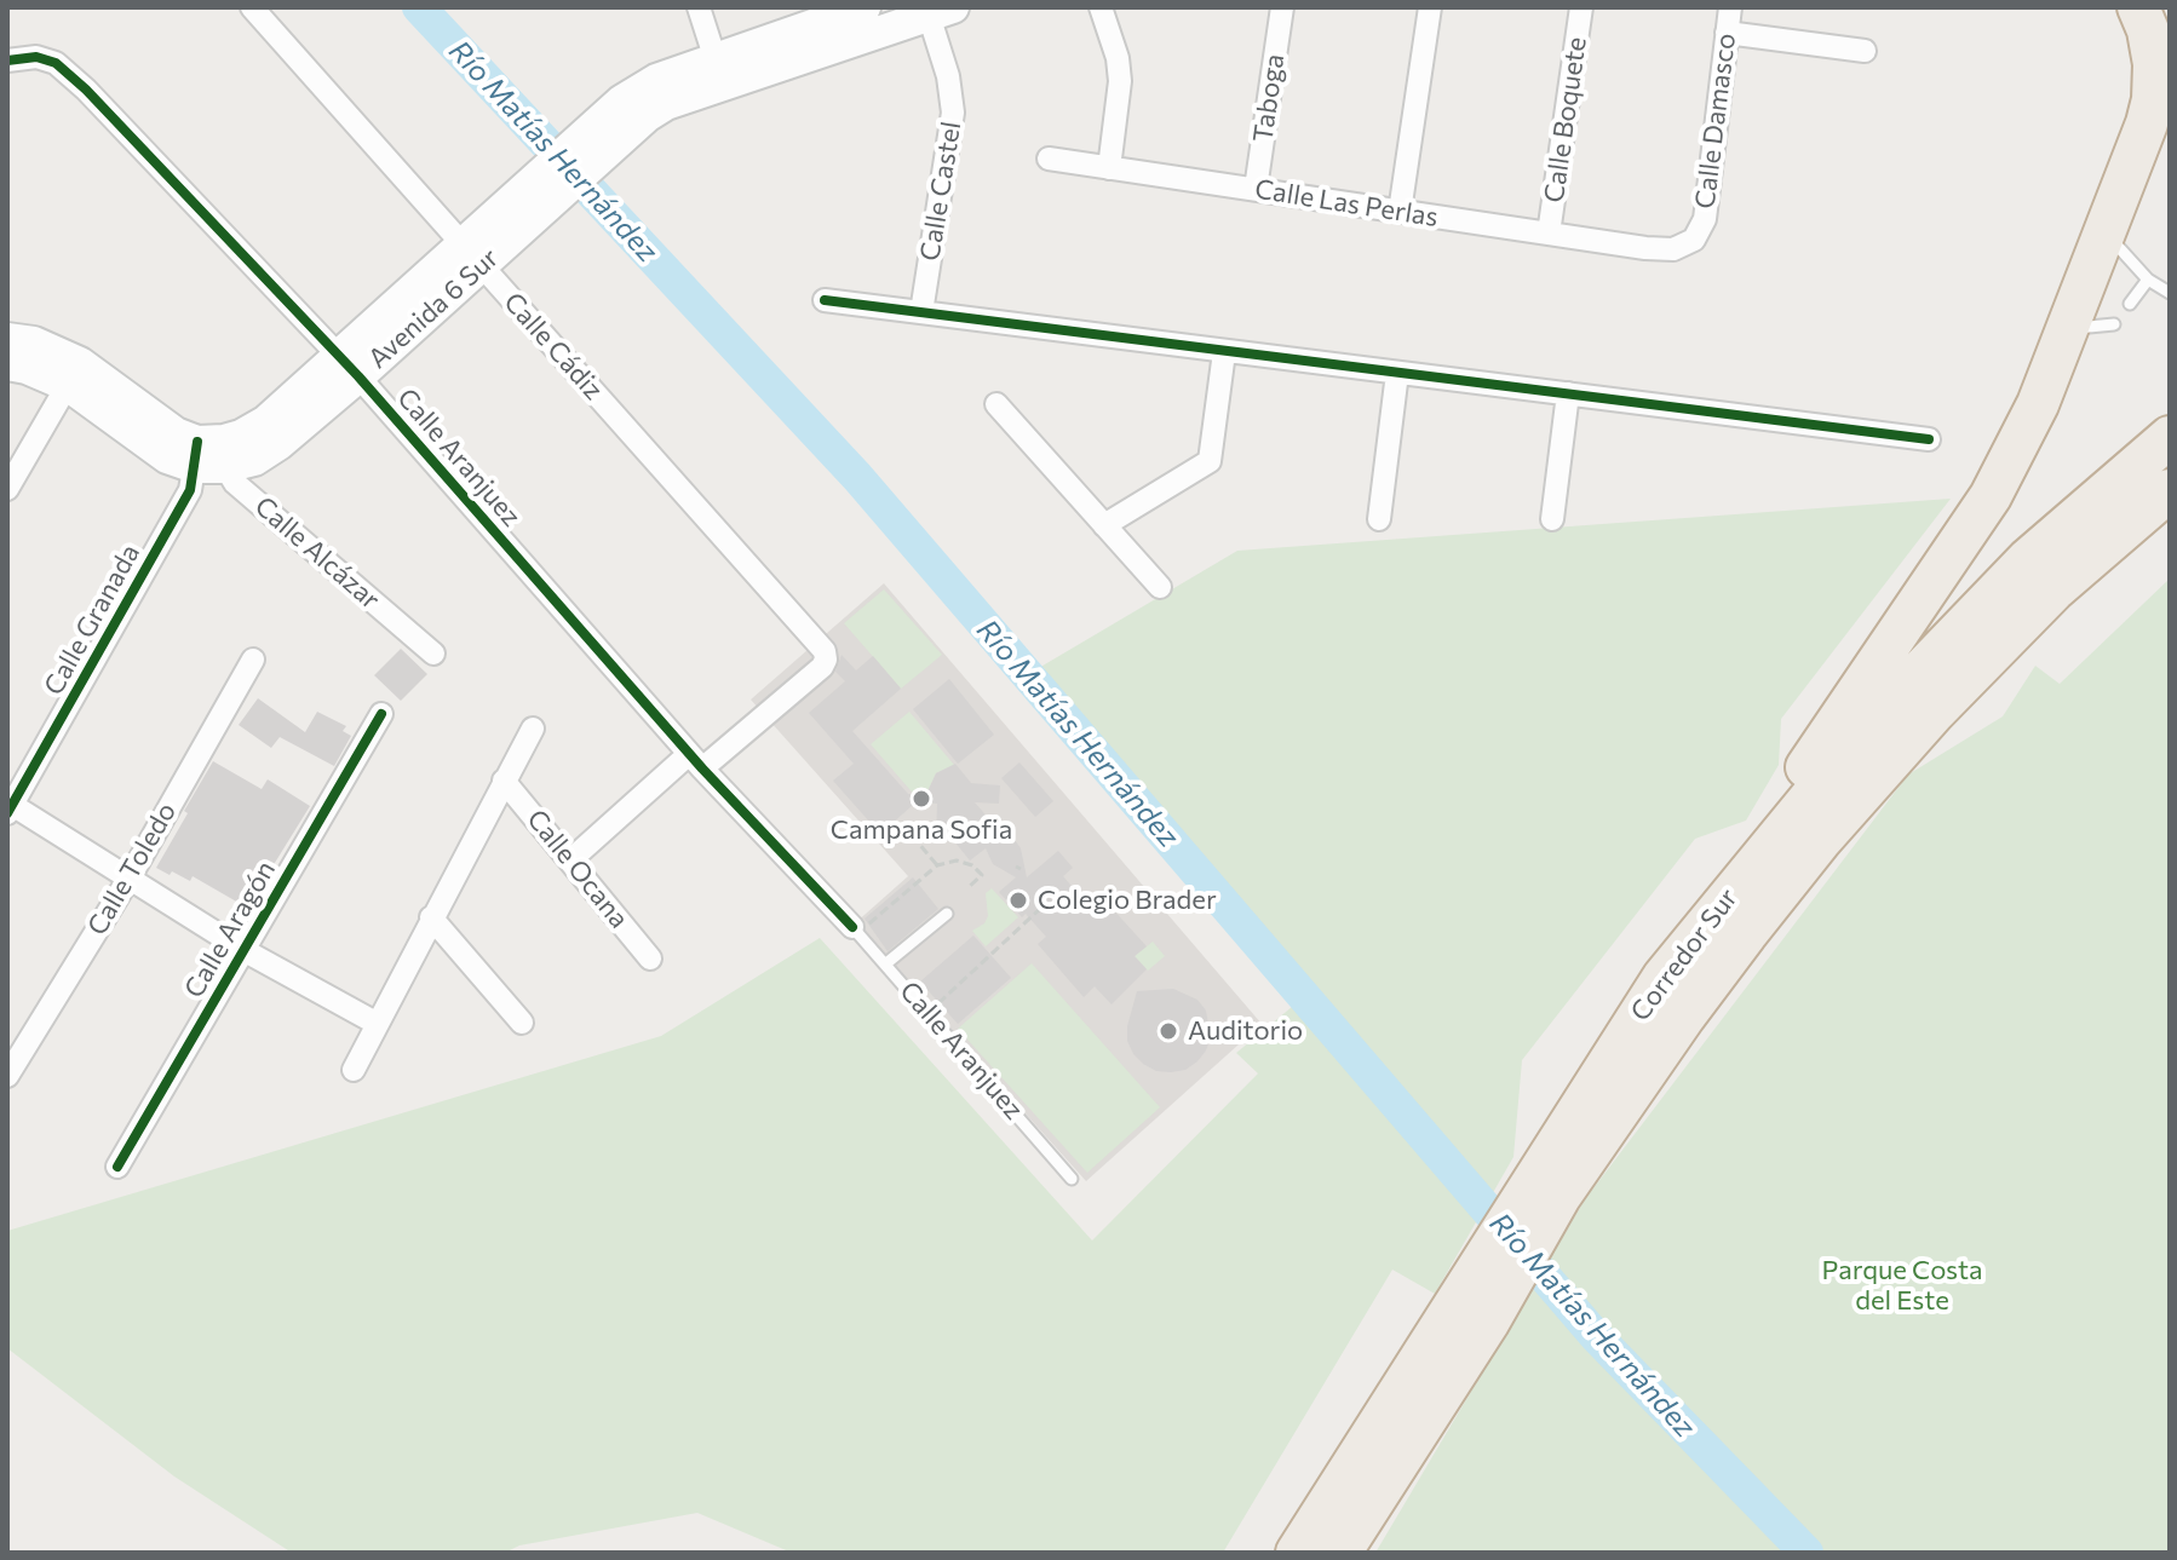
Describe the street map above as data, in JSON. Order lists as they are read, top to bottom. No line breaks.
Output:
{"streets":{"highway":["Corredor Sur"],"main road":["Avenida 6 Sur"],"street":["Taboga","Calle Boquete","Calle Damasco","Calle Castel","Calle Las Perlas","Calle Cádiz","Calle Aranjuez","Calle Alcázar","Calle Granada","Calle Toledo","Calle Ocana","Calle Aragón"]},"crossings":[["Taboga","Calle Las Perlas"],["Calle Boquete","Calle Las Perlas"],["Calle Damasco","Calle Las Perlas"],["Avenida 6 Sur","Calle Cádiz"],["Avenida 6 Sur","Calle Aranjuez"],["Avenida 6 Sur","Calle Alcázar"],["Avenida 6 Sur","Calle Granada"],["Calle Cádiz","Calle Aranjuez"],["Calle Alcázar","Calle Granada"]],"water":["Río Matías Hernández"],"parks":["Parque Costa del Este"],"places":["Campana Sofia","Colegio Brader","Auditorio"]}
